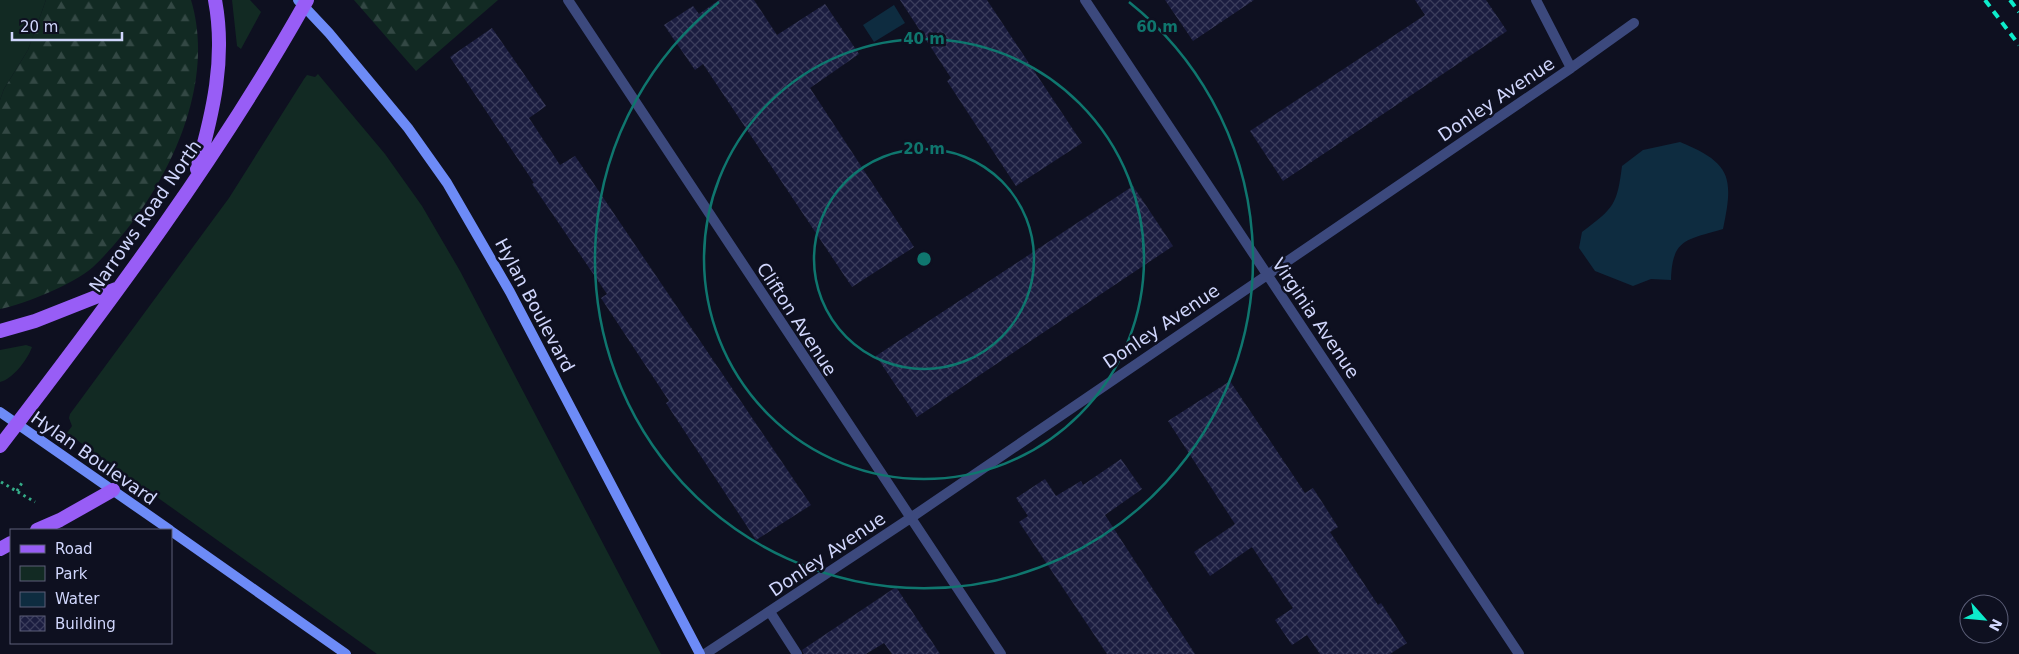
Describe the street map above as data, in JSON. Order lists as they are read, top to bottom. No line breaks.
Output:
{"streets":{"main road":["Narrows Road North","Hylan Boulevard"],"street":["Donley Avenue","Virginia Avenue","Clifton Avenue"]},"crossings":[["Donley Avenue","Virginia Avenue"],["Donley Avenue","Clifton Avenue"],["Narrows Road North","Hylan Boulevard"]],"legend":["Road","Park","Water","Building"],"scale_bar":"20 m","north":"bottom right","rings":["60 m","40 m","20 m"]}
